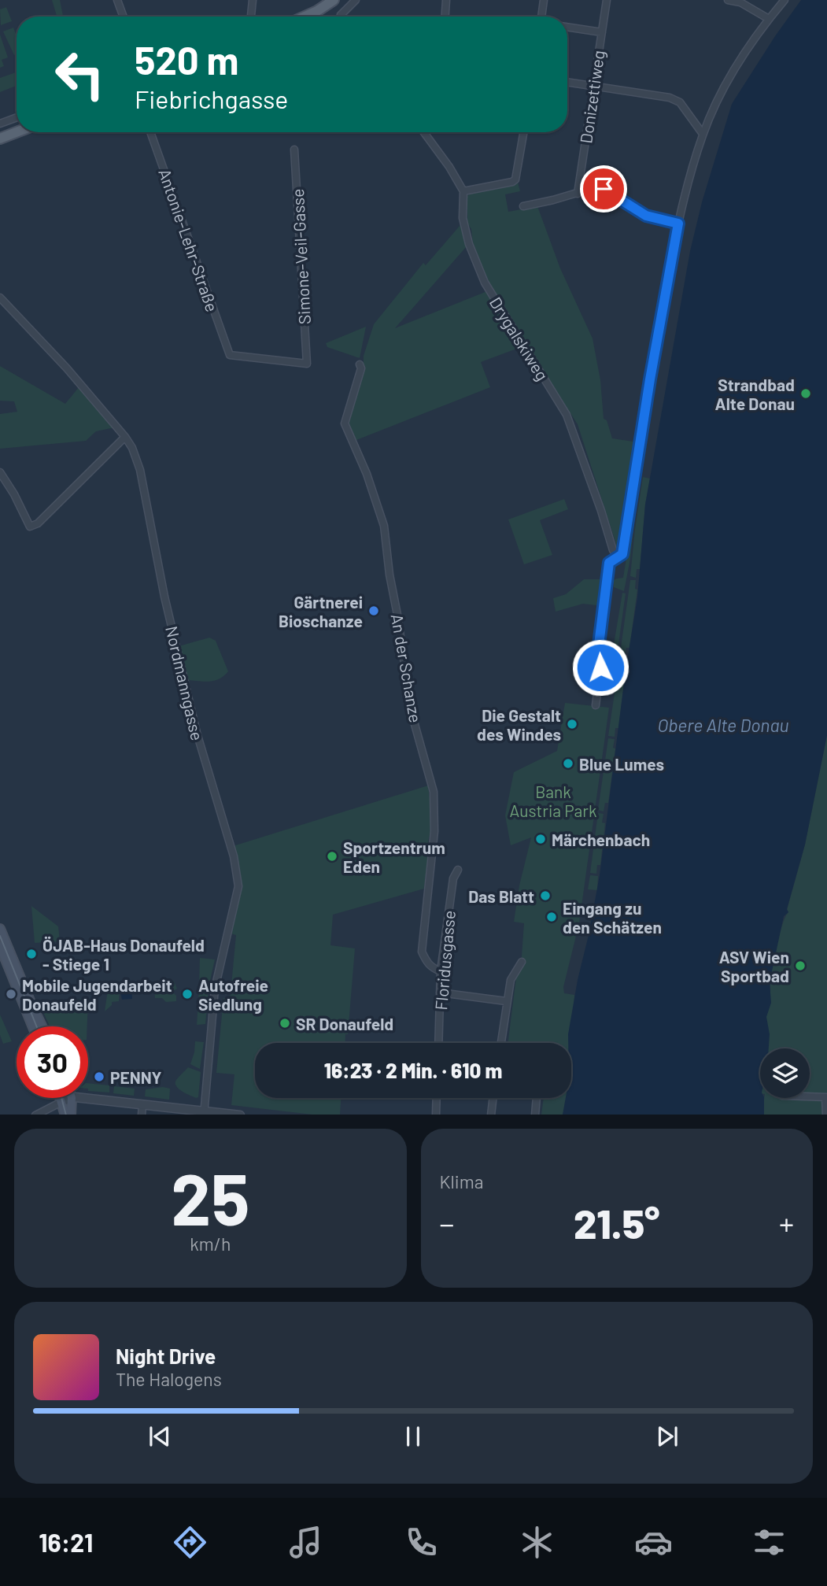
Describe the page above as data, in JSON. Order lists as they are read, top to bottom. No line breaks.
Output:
{"streets":{"street":["Donizettiweg","Antonie-Lehr-Straße","Simone-Veil-Gasse","Drygalskiweg","An der Schanze","Nordmanngasse","Floridusgasse"]},"crossings":[["Antonie-Lehr-Straße","Simone-Veil-Gasse"],["An der Schanze","Floridusgasse"]],"water":["Obere Alte Donau"],"parks":["Bank Austria Park"],"places":["Strandbad Alte Donau","Gärtnerei Bioschanze","Die Gestalt des Windes","Blue Lumes","Märchenbach","Sportzentrum Eden","Das Blatt","Eingang zu den Schätzen","ÖJAB-Haus Donaufeld - Stiege 1","ASV Wien Sportbad","Mobile Jugendarbeit Donaufeld","Autofreie Siedlung","SR Donaufeld","PENNY"],"page":{"turn":["520 m","Fiebrichgasse"],"limit":"30","trip":"16:23 · 2 Min. · 610 m","tile":[["25","km/h"],"Klima"],"heat":["−","21.5°","+"],"song":["Night Drive","The Halogens"],"tabs":"16:21"}}
